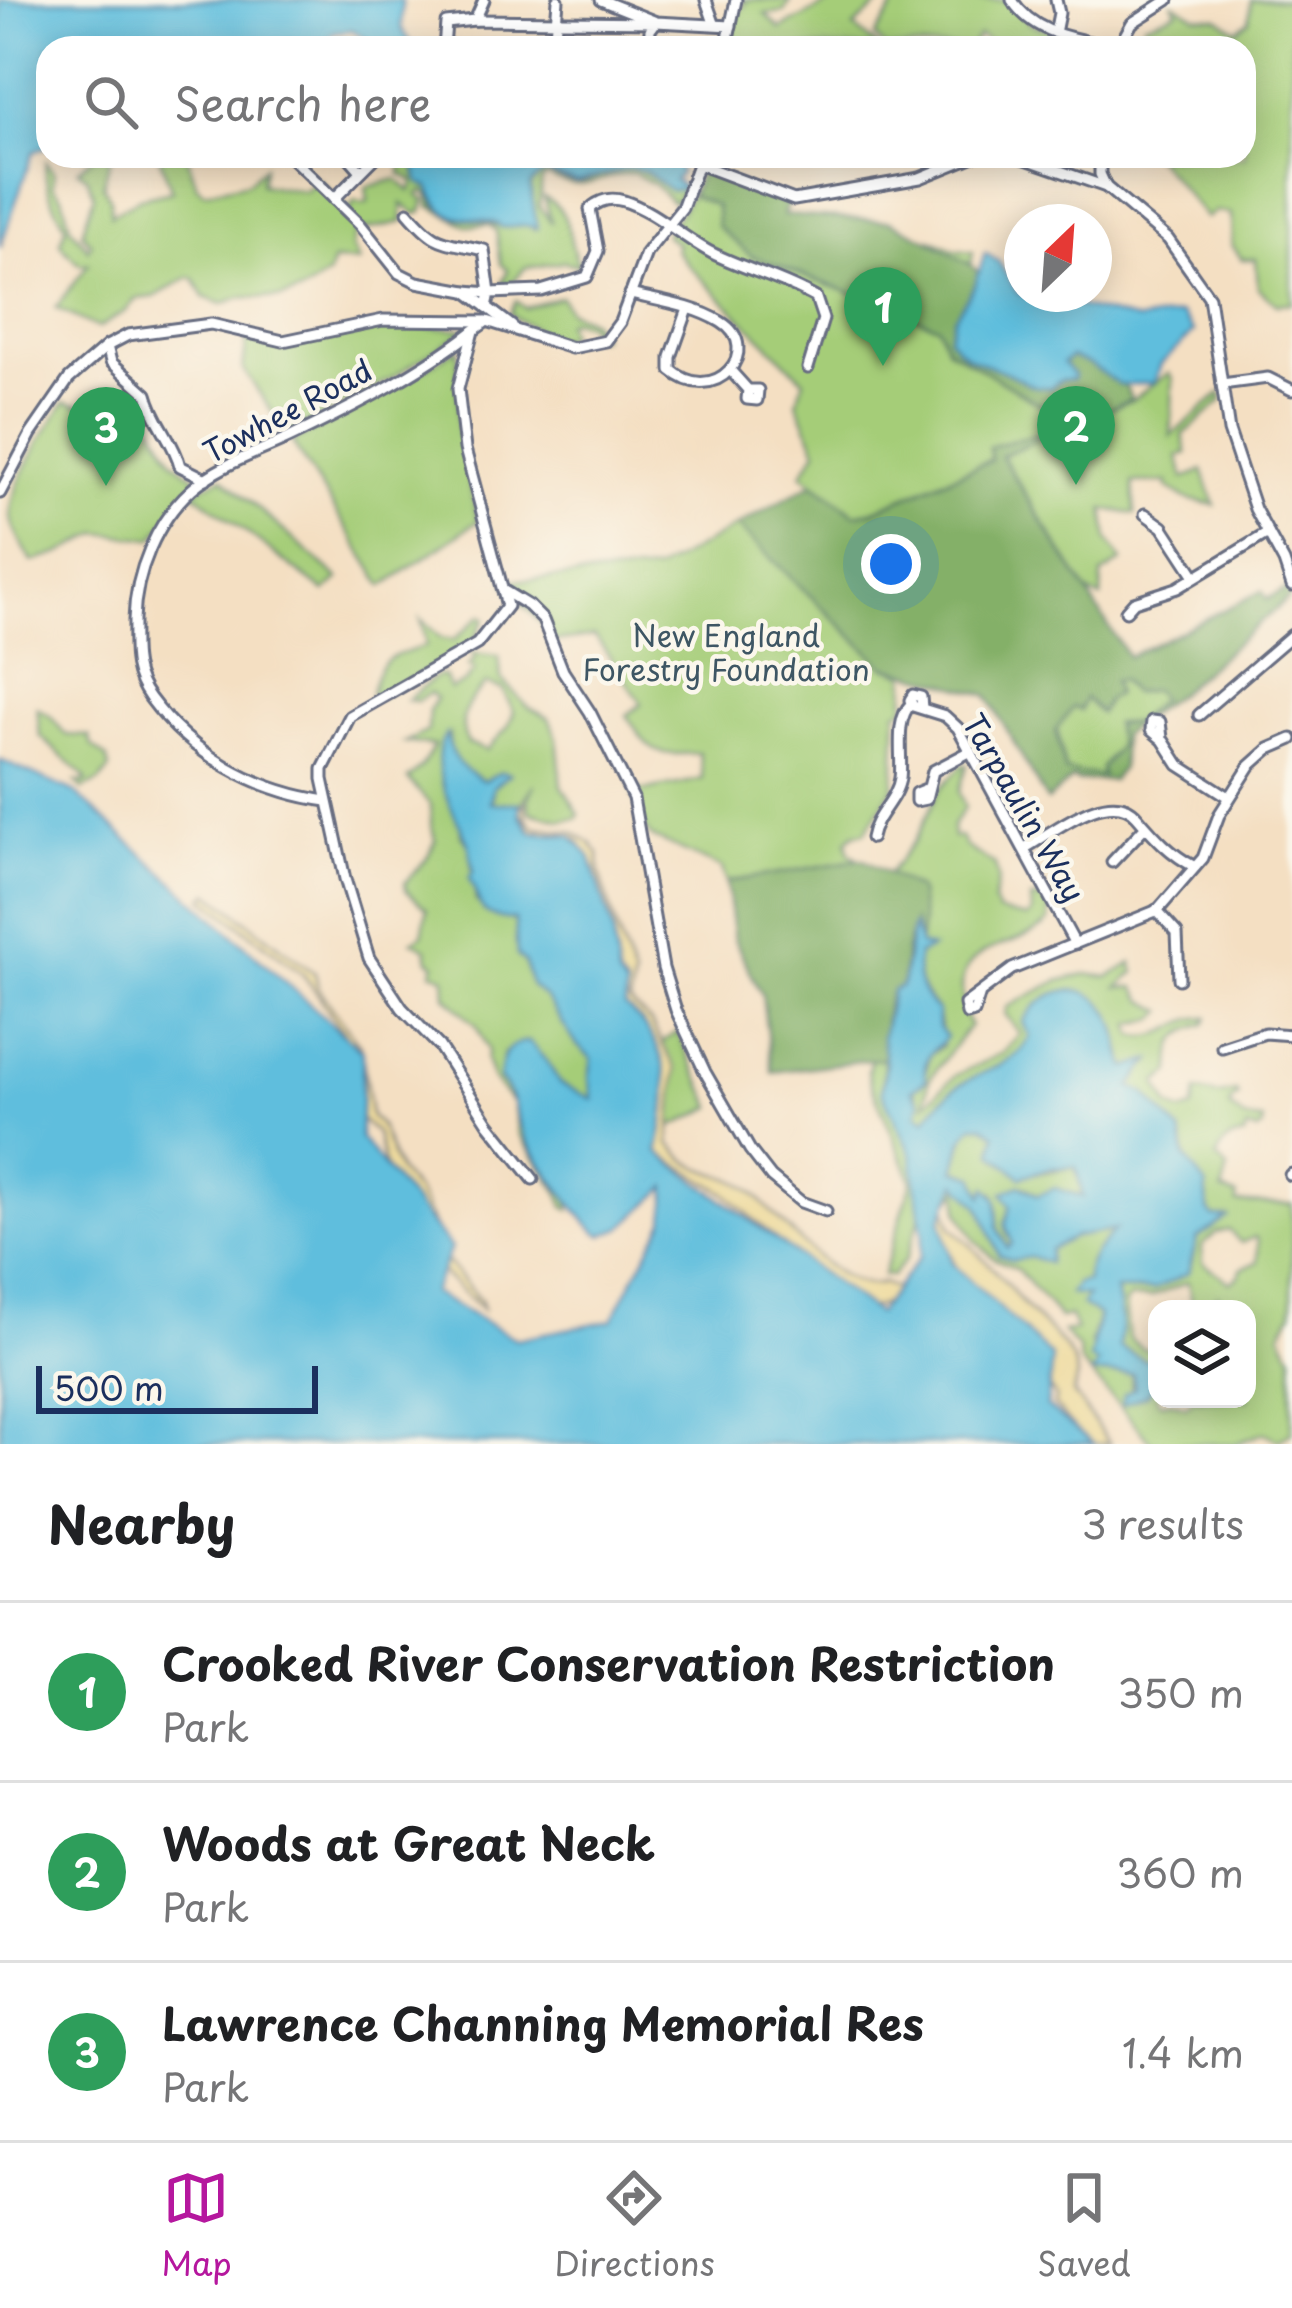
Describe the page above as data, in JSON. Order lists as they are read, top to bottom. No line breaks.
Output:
{"streets":{"street":["Towhee Road","Tarpaulin Way"]},"parks":["New England Forestry Foundation"],"scale_bar":"500 m","north":"top right","page":{"search":"Search here","pins":["1","2","3"],"scale":"500 m","heading":["Nearby","3 results"],"list":[{"mark":"1","name":"Crooked River Conservation Restriction","note":"Park","value":"350 m"},{"mark":"2","name":"Woods at Great Neck","note":"Park","value":"360 m"},{"mark":"3","name":"Lawrence Channing Memorial Res","note":"Park","value":"1.4 km"}],"nav":["Map","Directions","Saved"]}}
